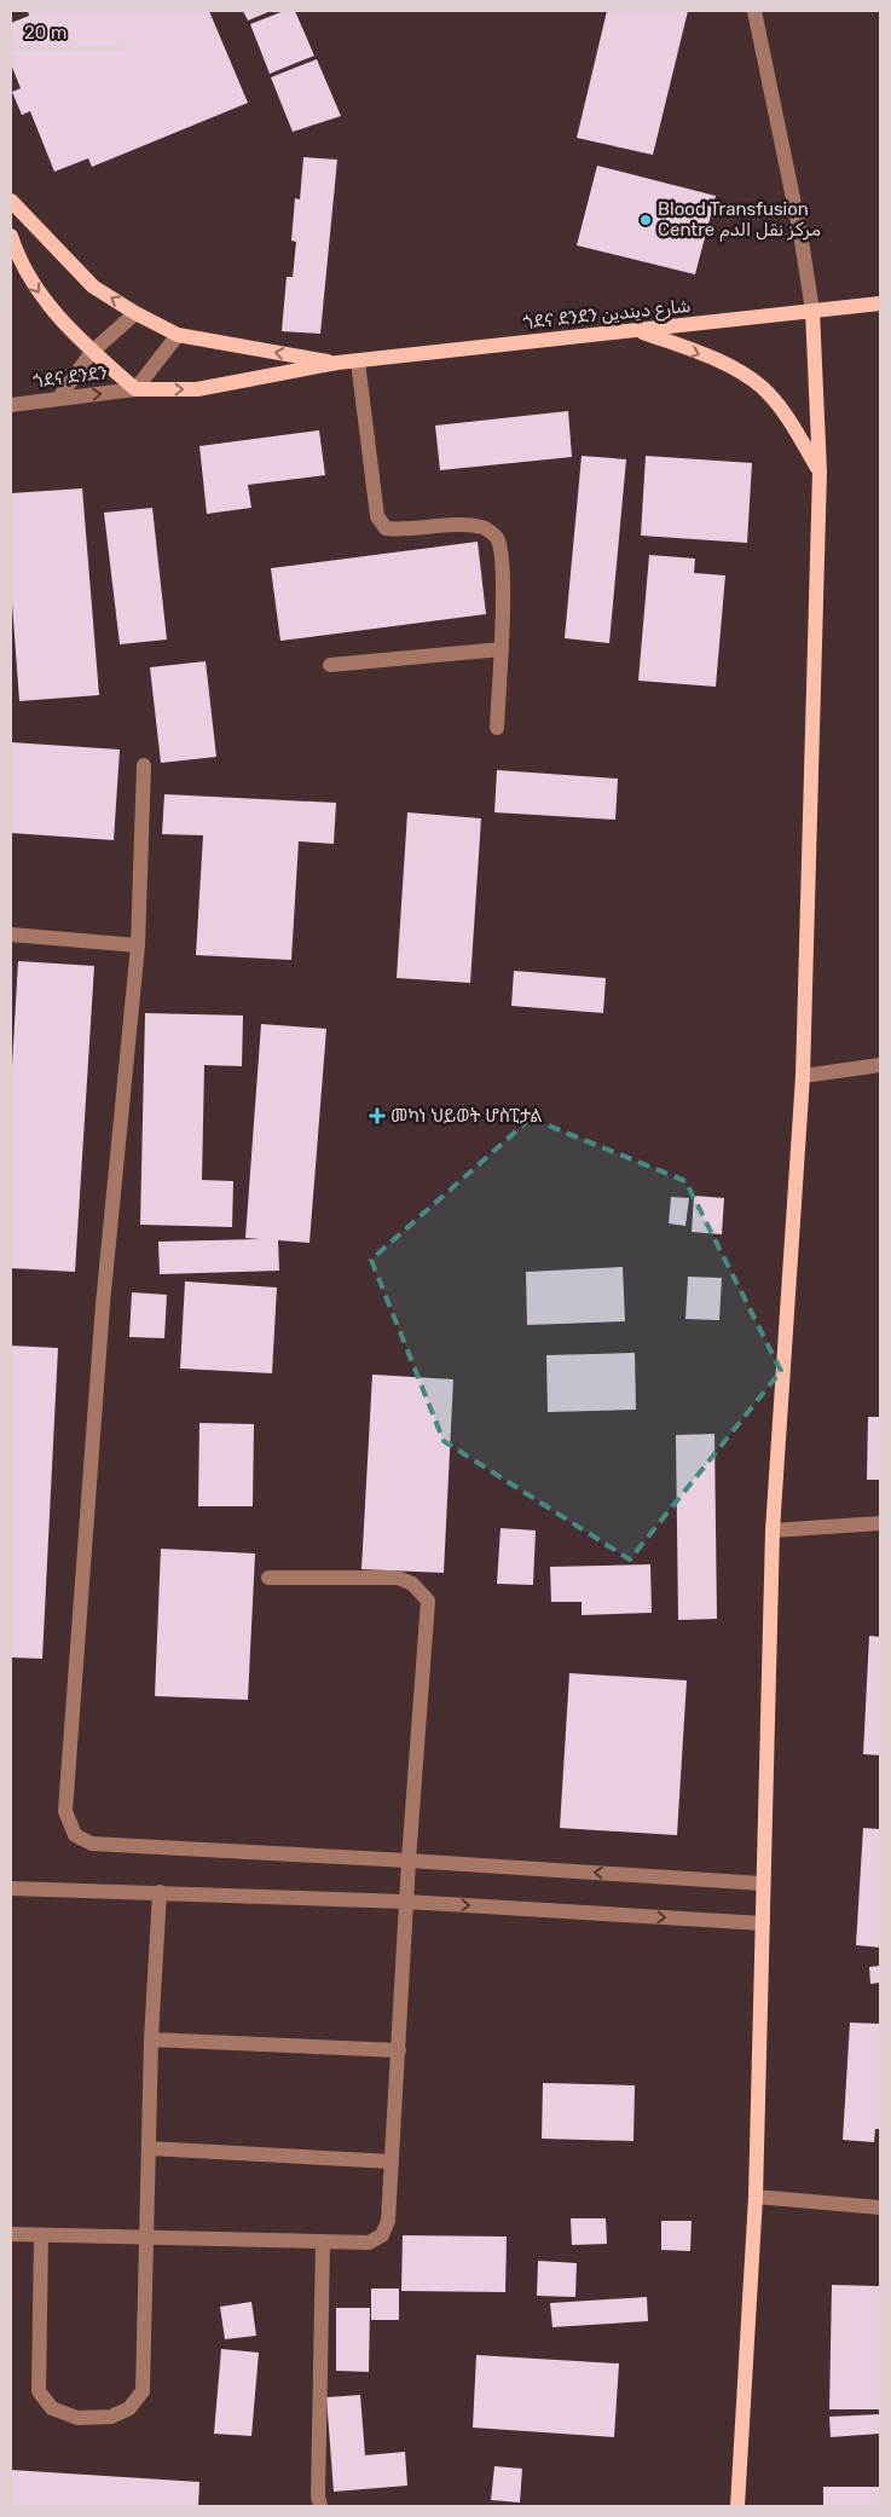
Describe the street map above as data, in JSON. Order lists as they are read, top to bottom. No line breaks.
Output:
{"streets":{"main road":["ጎደና ደንደን شارع ديندين"],"street":["ጎደና ደንደን"]},"crossings":[["ጎደና ደንደን شارع ديندين","ጎደና ደንደን"]],"one_way":["ጎደና ደንደን"],"places":{"other":["Blood Transfusion Centre مركز نقل الدم"],"health":["መካነ ህይወት ሆስፒታል"]},"scale_bar":"20 m"}
